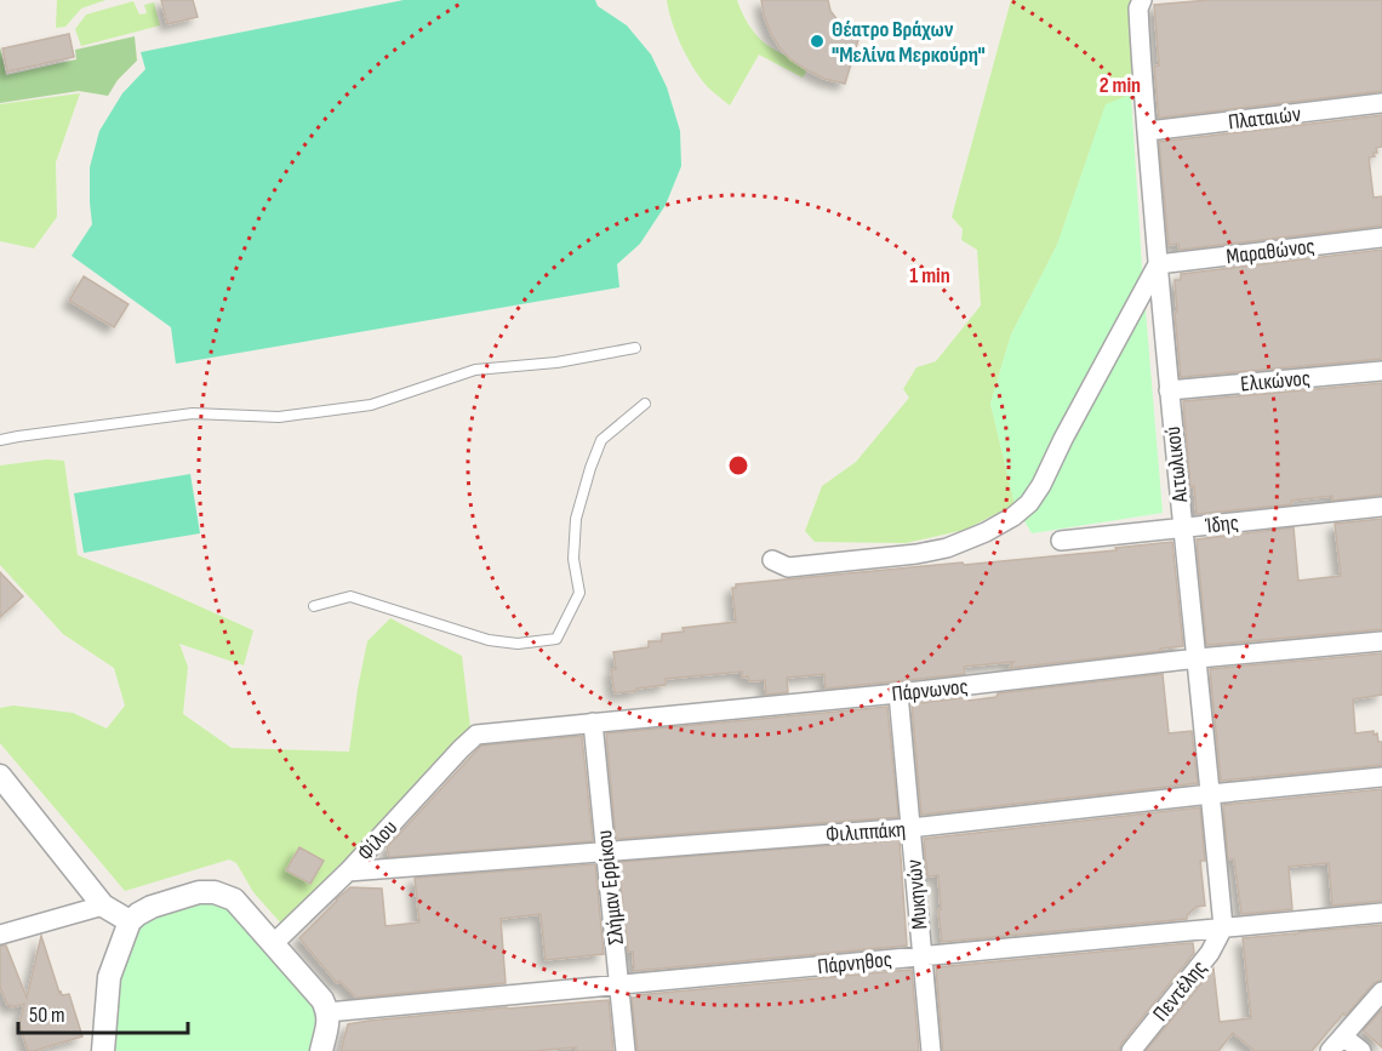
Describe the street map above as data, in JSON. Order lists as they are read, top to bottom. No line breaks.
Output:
{"streets":{"street":["Πλαταιών","Μαραθώνος","Ελικώνος","Αιτωλικού","Ίδης","Πάρνωνος","Φιλιππάκη","Φίλου","Σλήμαν Ερρίκου","Μυκηνών","Πάρνηθος","Πεντέλης"]},"crossings":[["Πλαταιών","Αιτωλικού"],["Μαραθώνος","Αιτωλικού"],["Ελικώνος","Αιτωλικού"],["Αιτωλικού","Ίδης"],["Αιτωλικού","Πάρνωνος"],["Αιτωλικού","Φιλιππάκη"],["Αιτωλικού","Πάρνηθος"],["Αιτωλικού","Πεντέλης"],["Πάρνωνος","Φίλου"],["Πάρνωνος","Σλήμαν Ερρίκου"],["Πάρνωνος","Μυκηνών"],["Φιλιππάκη","Φίλου"],["Φιλιππάκη","Σλήμαν Ερρίκου"],["Φιλιππάκη","Μυκηνών"],["Σλήμαν Ερρίκου","Πάρνηθος"],["Μυκηνών","Πάρνηθος"],["Πάρνηθος","Πεντέλης"]],"places":["Θέατρο Βράχων \"Μελίνα Μερκούρη\""],"scale_bar":"50 m","rings":["2 min","1 min"]}
